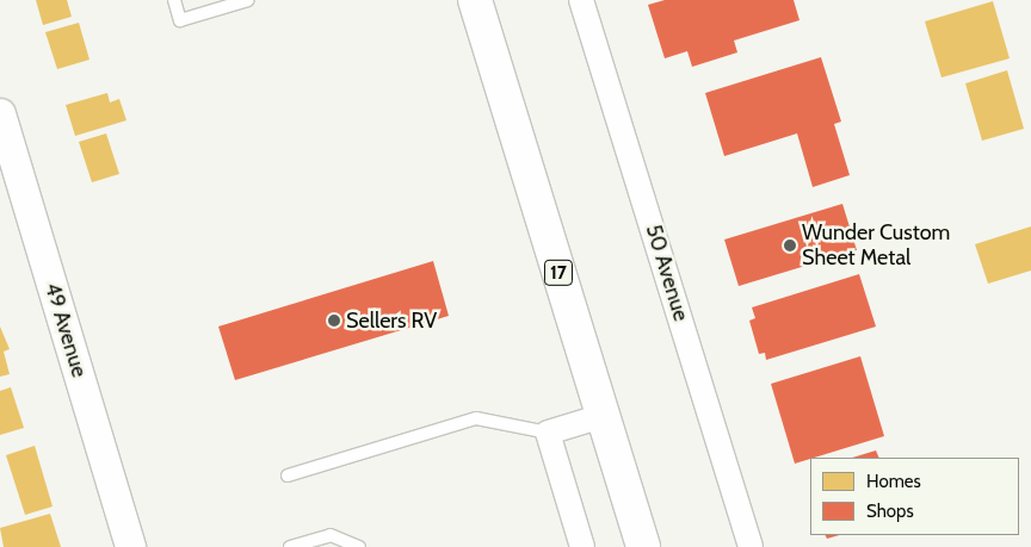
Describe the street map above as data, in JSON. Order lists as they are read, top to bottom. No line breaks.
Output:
{"streets":{"main road":["17"],"street":["50 Avenue","49 Avenue"]},"places":["Wunder Custom Sheet Metal","Sellers RV"],"legend":["Homes","Shops"]}
